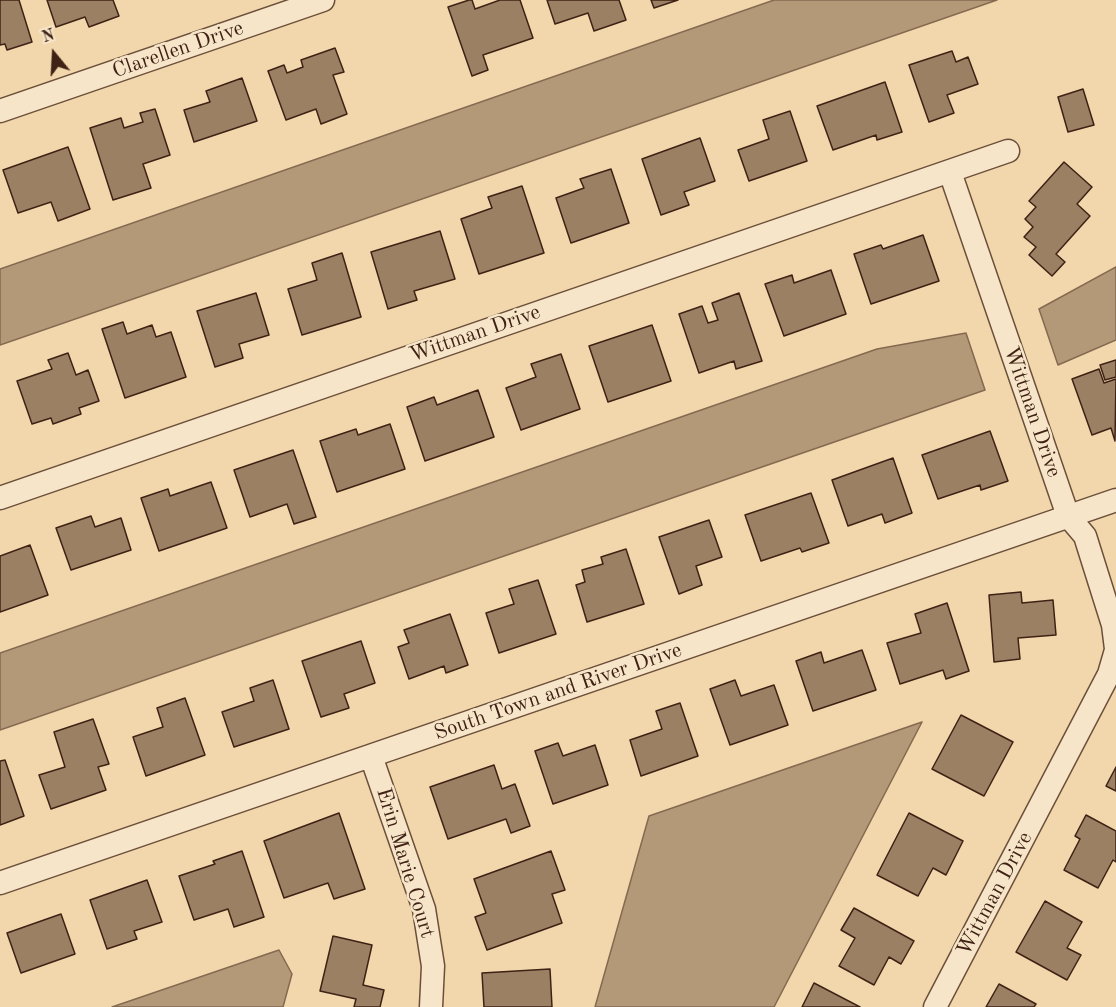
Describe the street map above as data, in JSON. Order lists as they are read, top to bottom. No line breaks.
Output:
{"streets":{"street":["Clarellen Drive","Wittman Drive","South Town and River Drive","Erin Marie Court"]},"crossings":[["Wittman Drive","South Town and River Drive"],["South Town and River Drive","Erin Marie Court"]],"north":"top"}
